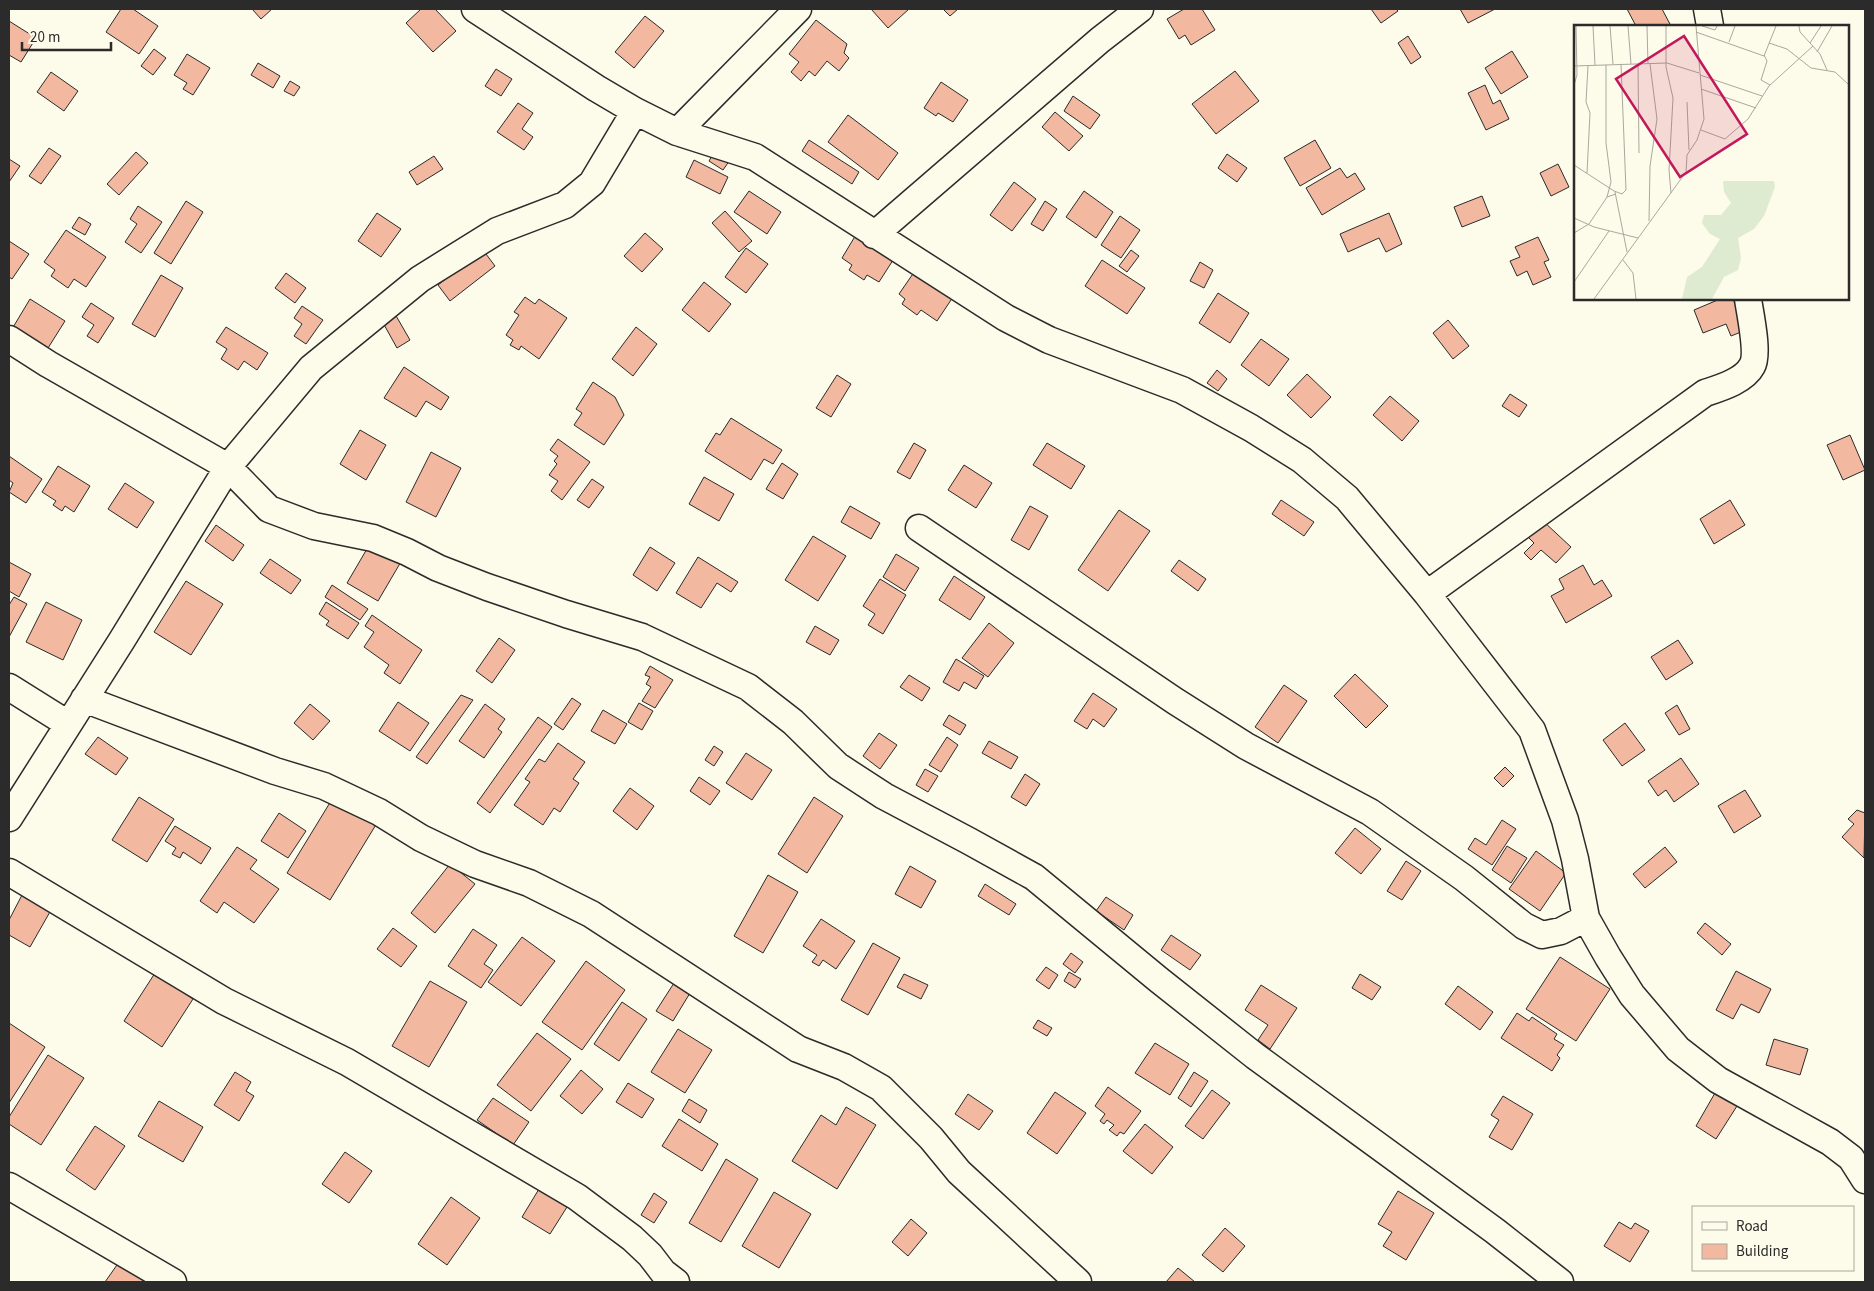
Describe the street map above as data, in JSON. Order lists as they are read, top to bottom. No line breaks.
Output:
{"legend":["Road","Building"],"scale_bar":"20 m"}
